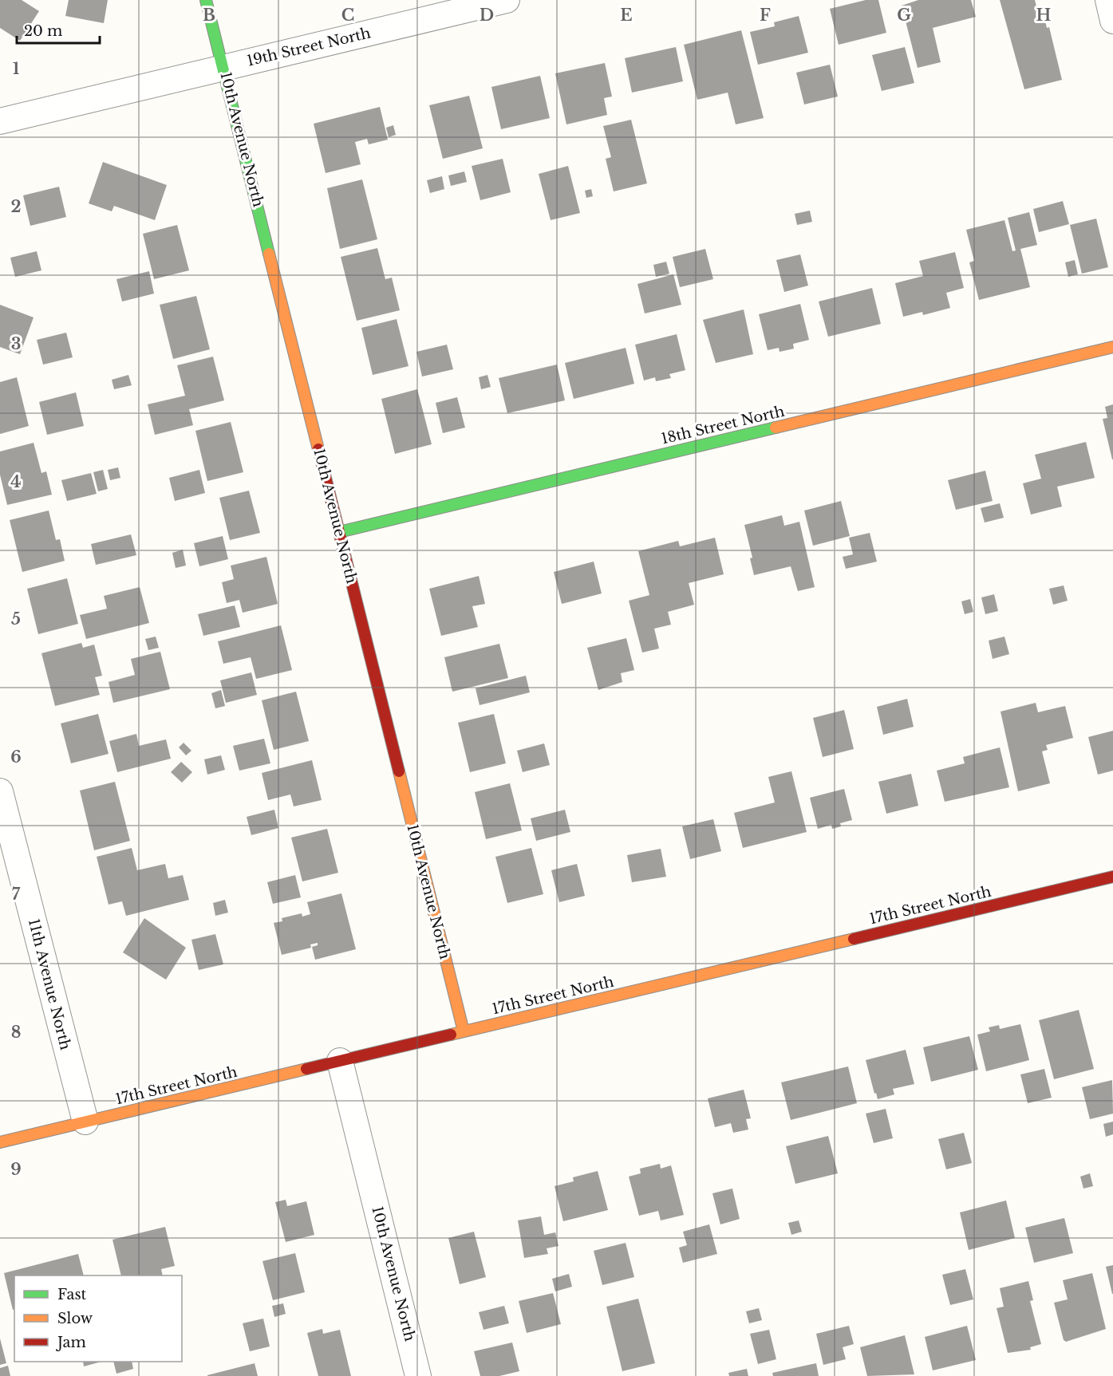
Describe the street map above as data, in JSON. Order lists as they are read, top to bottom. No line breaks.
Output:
{"streets":{"street":["19th Street North","10th Avenue North","18th Street North","17th Street North","11th Avenue North"]},"crossings":[["19th Street North","10th Avenue North"],["10th Avenue North","18th Street North"],["10th Avenue North","17th Street North"],["17th Street North","11th Avenue North"]],"legend":["Fast","Slow","Jam"],"scale_bar":"20 m","grid":{"columns":["B","C","D","E","F","G","H"],"rows":["1","2","3","4","5","6","7","8","9"]}}
